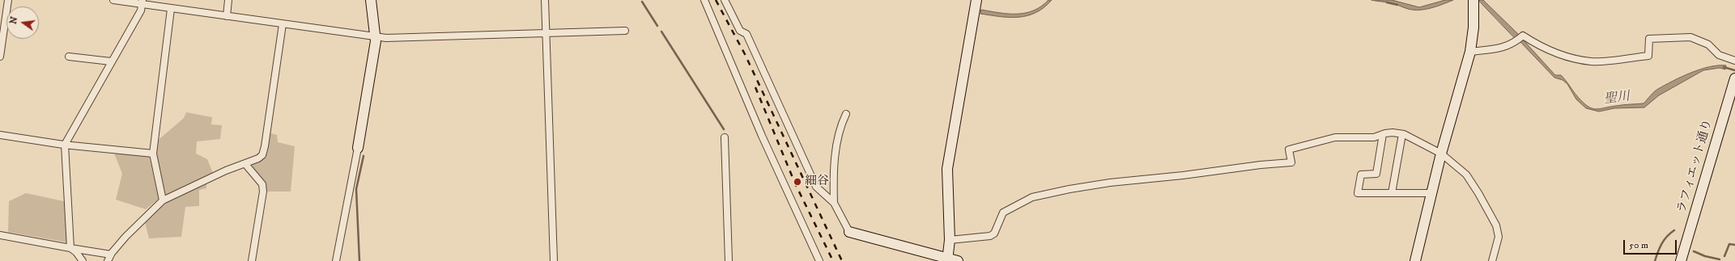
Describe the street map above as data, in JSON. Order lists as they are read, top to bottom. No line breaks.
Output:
{"streets":{"street":["ラフィエット通り"]},"water":["聖川"],"places":["細谷"],"scale_bar":"50 m","north":"left"}
